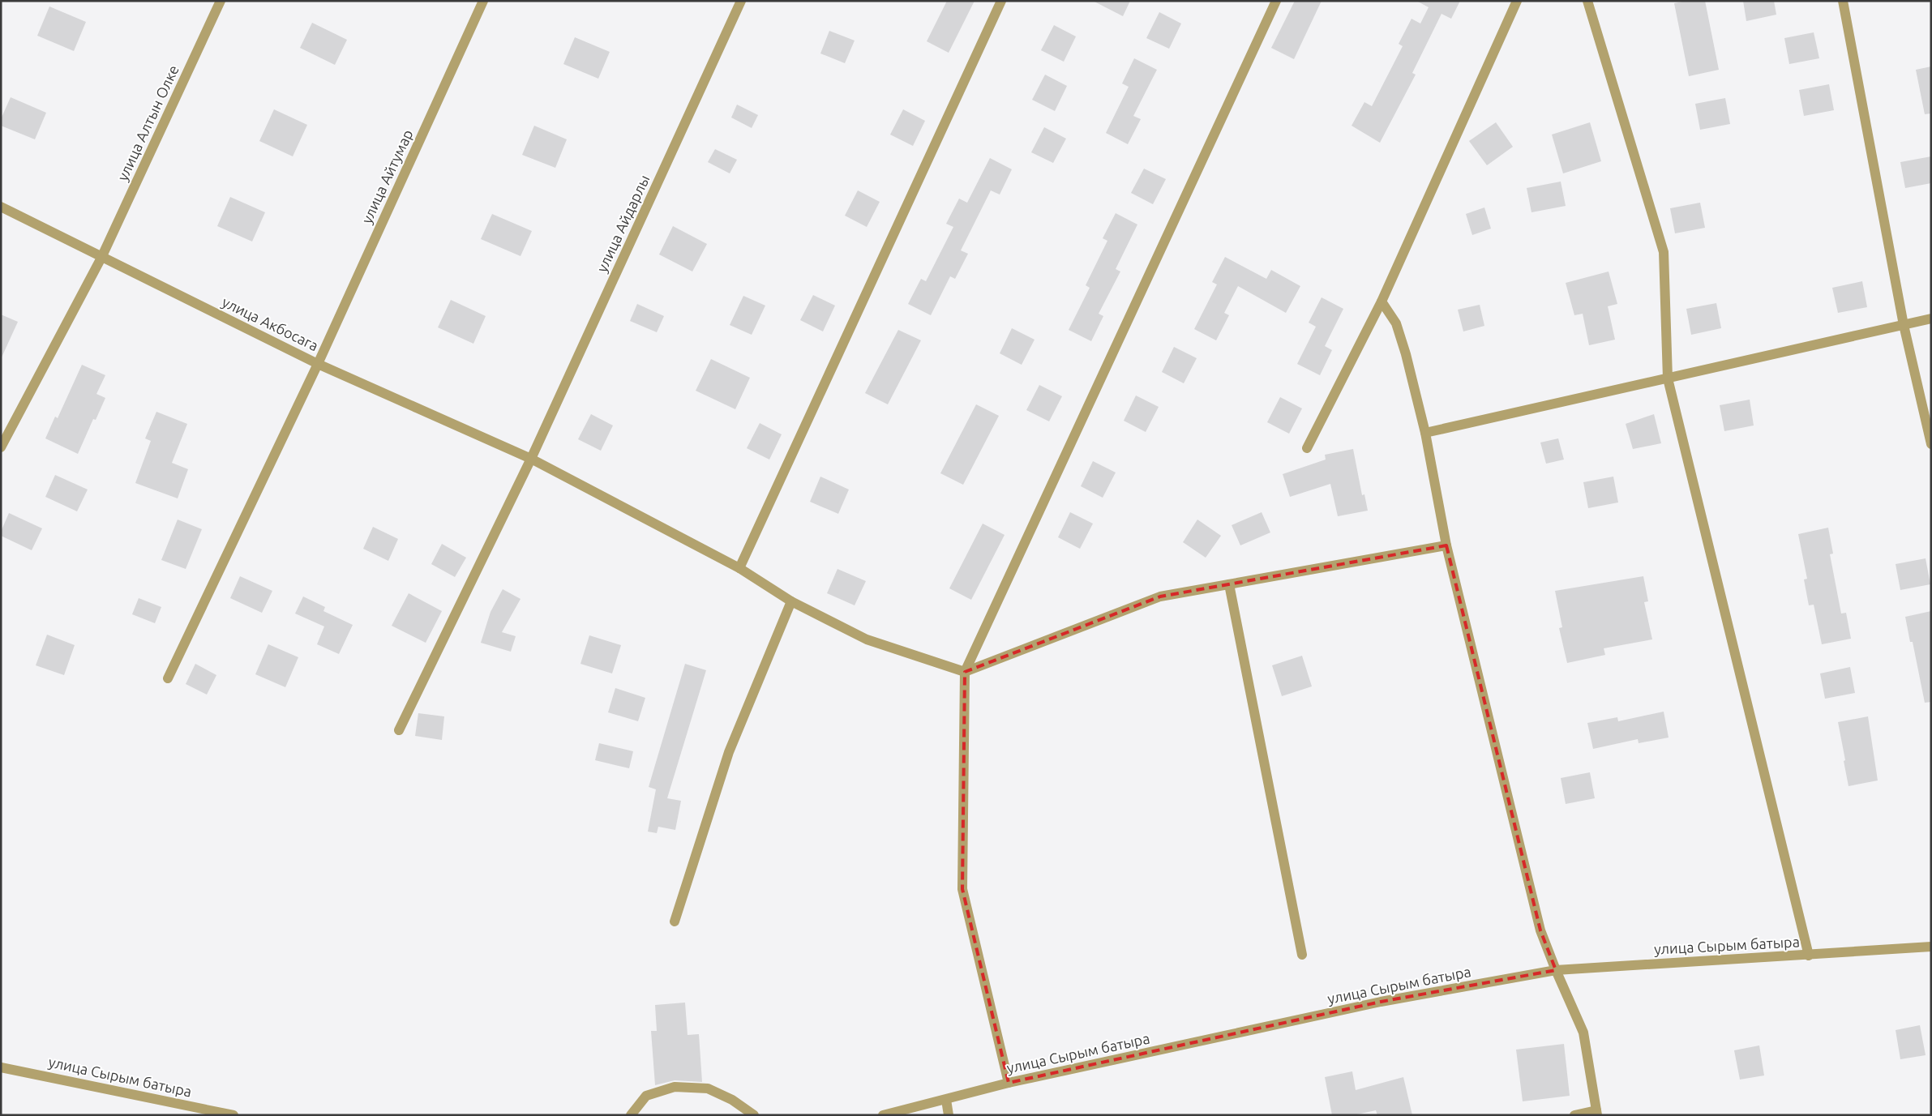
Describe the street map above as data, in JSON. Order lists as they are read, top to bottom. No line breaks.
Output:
{"streets":{"street":["улица Алтын Олке","улица Айтумар","улица Айдарлы","улица Акбосага","улица Сырым батыра"]},"crossings":[["улица Алтын Олке","улица Акбосага"],["улица Айтумар","улица Акбосага"],["улица Айдарлы","улица Акбосага"]]}
